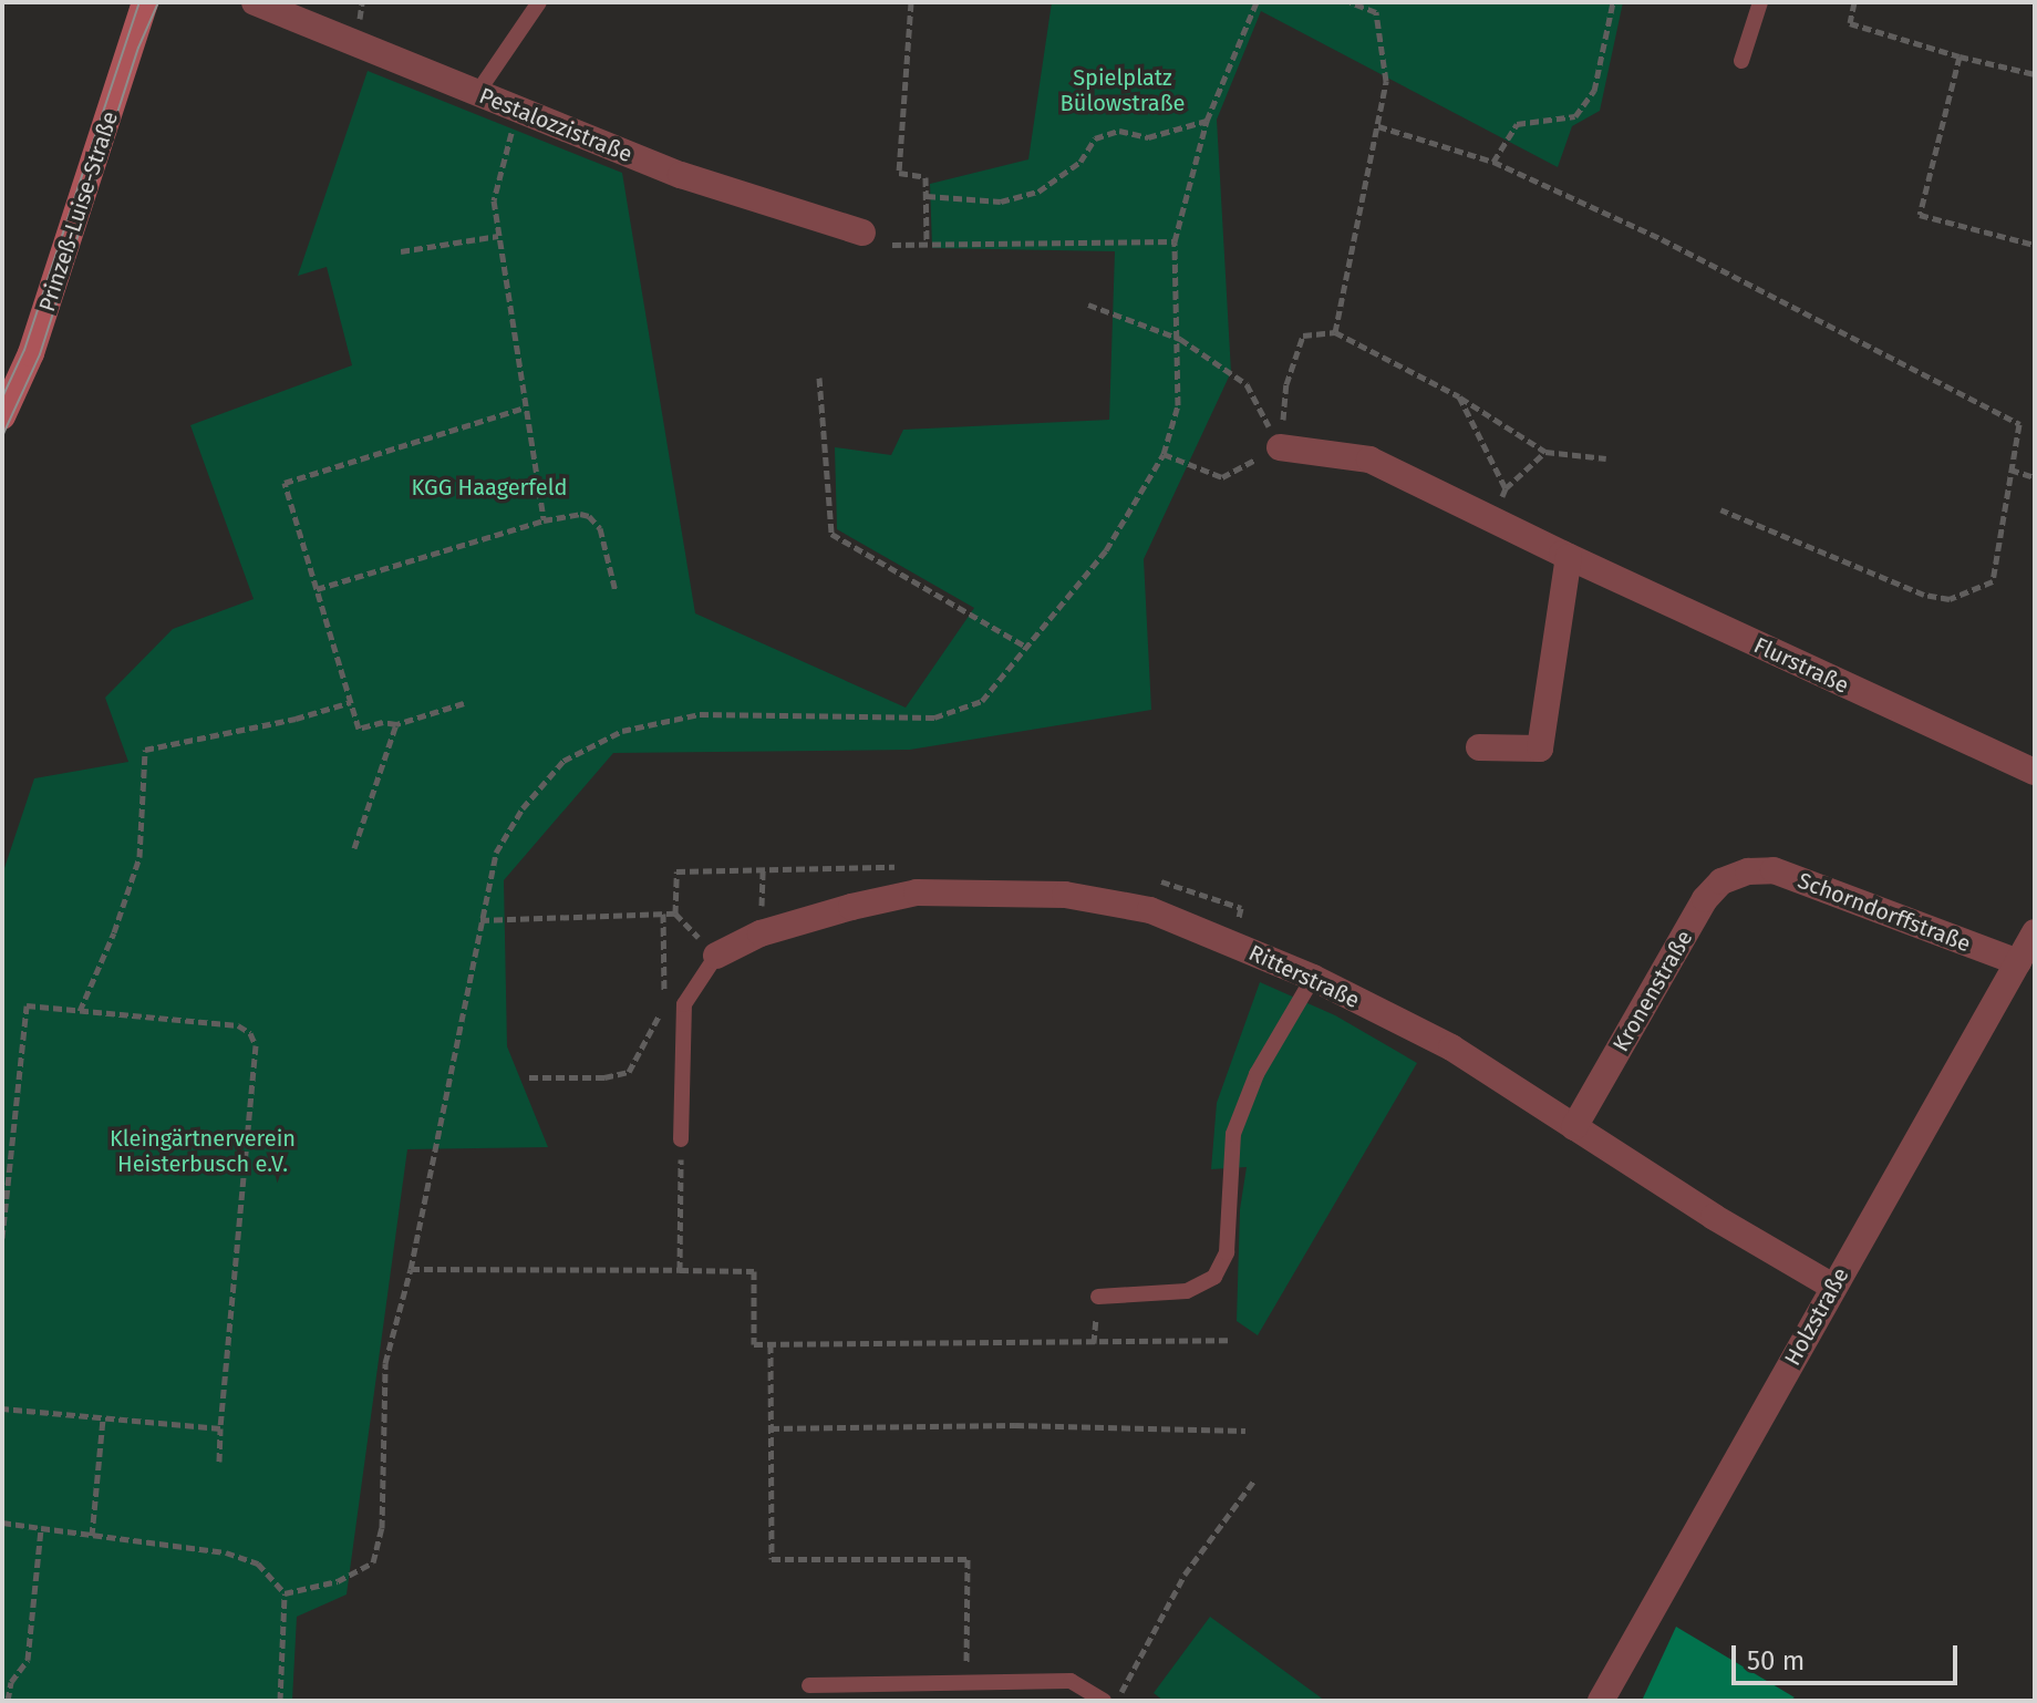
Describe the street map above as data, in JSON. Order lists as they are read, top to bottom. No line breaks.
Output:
{"streets":{"main road":["Prinzeß-Luise-Straße"],"street":["Pestalozzistraße","Flurstraße","Schorndorffstraße","Ritterstraße","Kronenstraße","Holzstraße"]},"crossings":[["Schorndorffstraße","Kronenstraße"],["Schorndorffstraße","Holzstraße"],["Ritterstraße","Kronenstraße"],["Ritterstraße","Holzstraße"]],"parks":["Spielplatz Bülowstraße","KGG Haagerfeld","Kleingärtnerverein Heisterbusch e.V."],"scale_bar":"50 m"}
